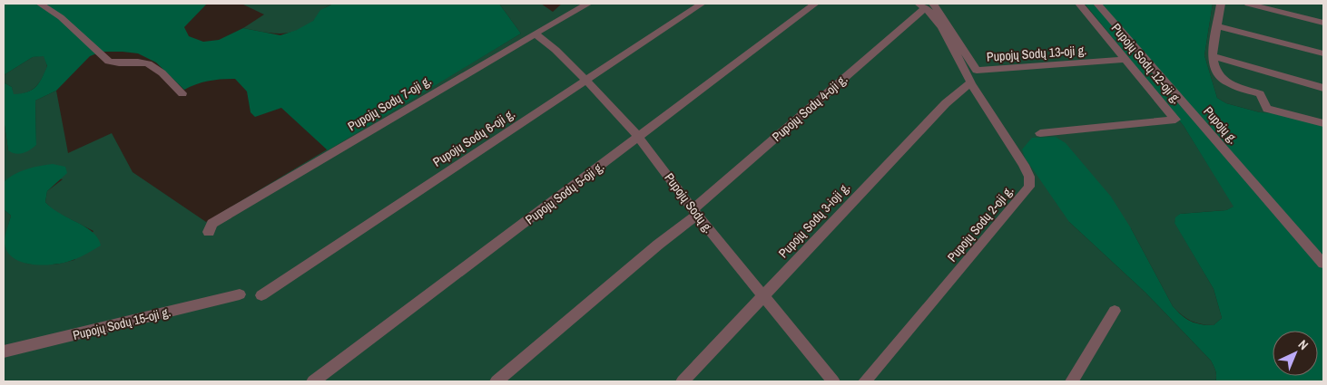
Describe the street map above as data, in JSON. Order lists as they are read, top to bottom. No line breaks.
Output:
{"streets":{"street":["Pupojų Sodų 13-oji g.","Pupojų Sodų 12-oji g.","Pupojų Sodų 7-oji g.","Pupojų Sodų 4-oji g.","Pupojų g.","Pupojų Sodų 6-oji g.","Pupojų Sodų 5-oji g.","Pupojų Sodų g.","Pupojų Sodų 3-ioji g.","Pupojų Sodų 2-oji g.","Pupojų Sodų 15-oji g."]},"crossings":[["Pupojų Sodų 13-oji g.","Pupojų Sodų 12-oji g."],["Pupojų Sodų 13-oji g.","Pupojų Sodų 4-oji g."],["Pupojų Sodų 13-oji g.","Pupojų Sodų 2-oji g."],["Pupojų Sodų 7-oji g.","Pupojų Sodų g."],["Pupojų Sodų 4-oji g.","Pupojų Sodų g."],["Pupojų Sodų 4-oji g.","Pupojų Sodų 2-oji g."],["Pupojų Sodų 6-oji g.","Pupojų Sodų g."],["Pupojų Sodų 5-oji g.","Pupojų Sodų g."],["Pupojų Sodų g.","Pupojų Sodų 3-ioji g."],["Pupojų Sodų 3-ioji g.","Pupojų Sodų 2-oji g."]],"north":"top right"}
